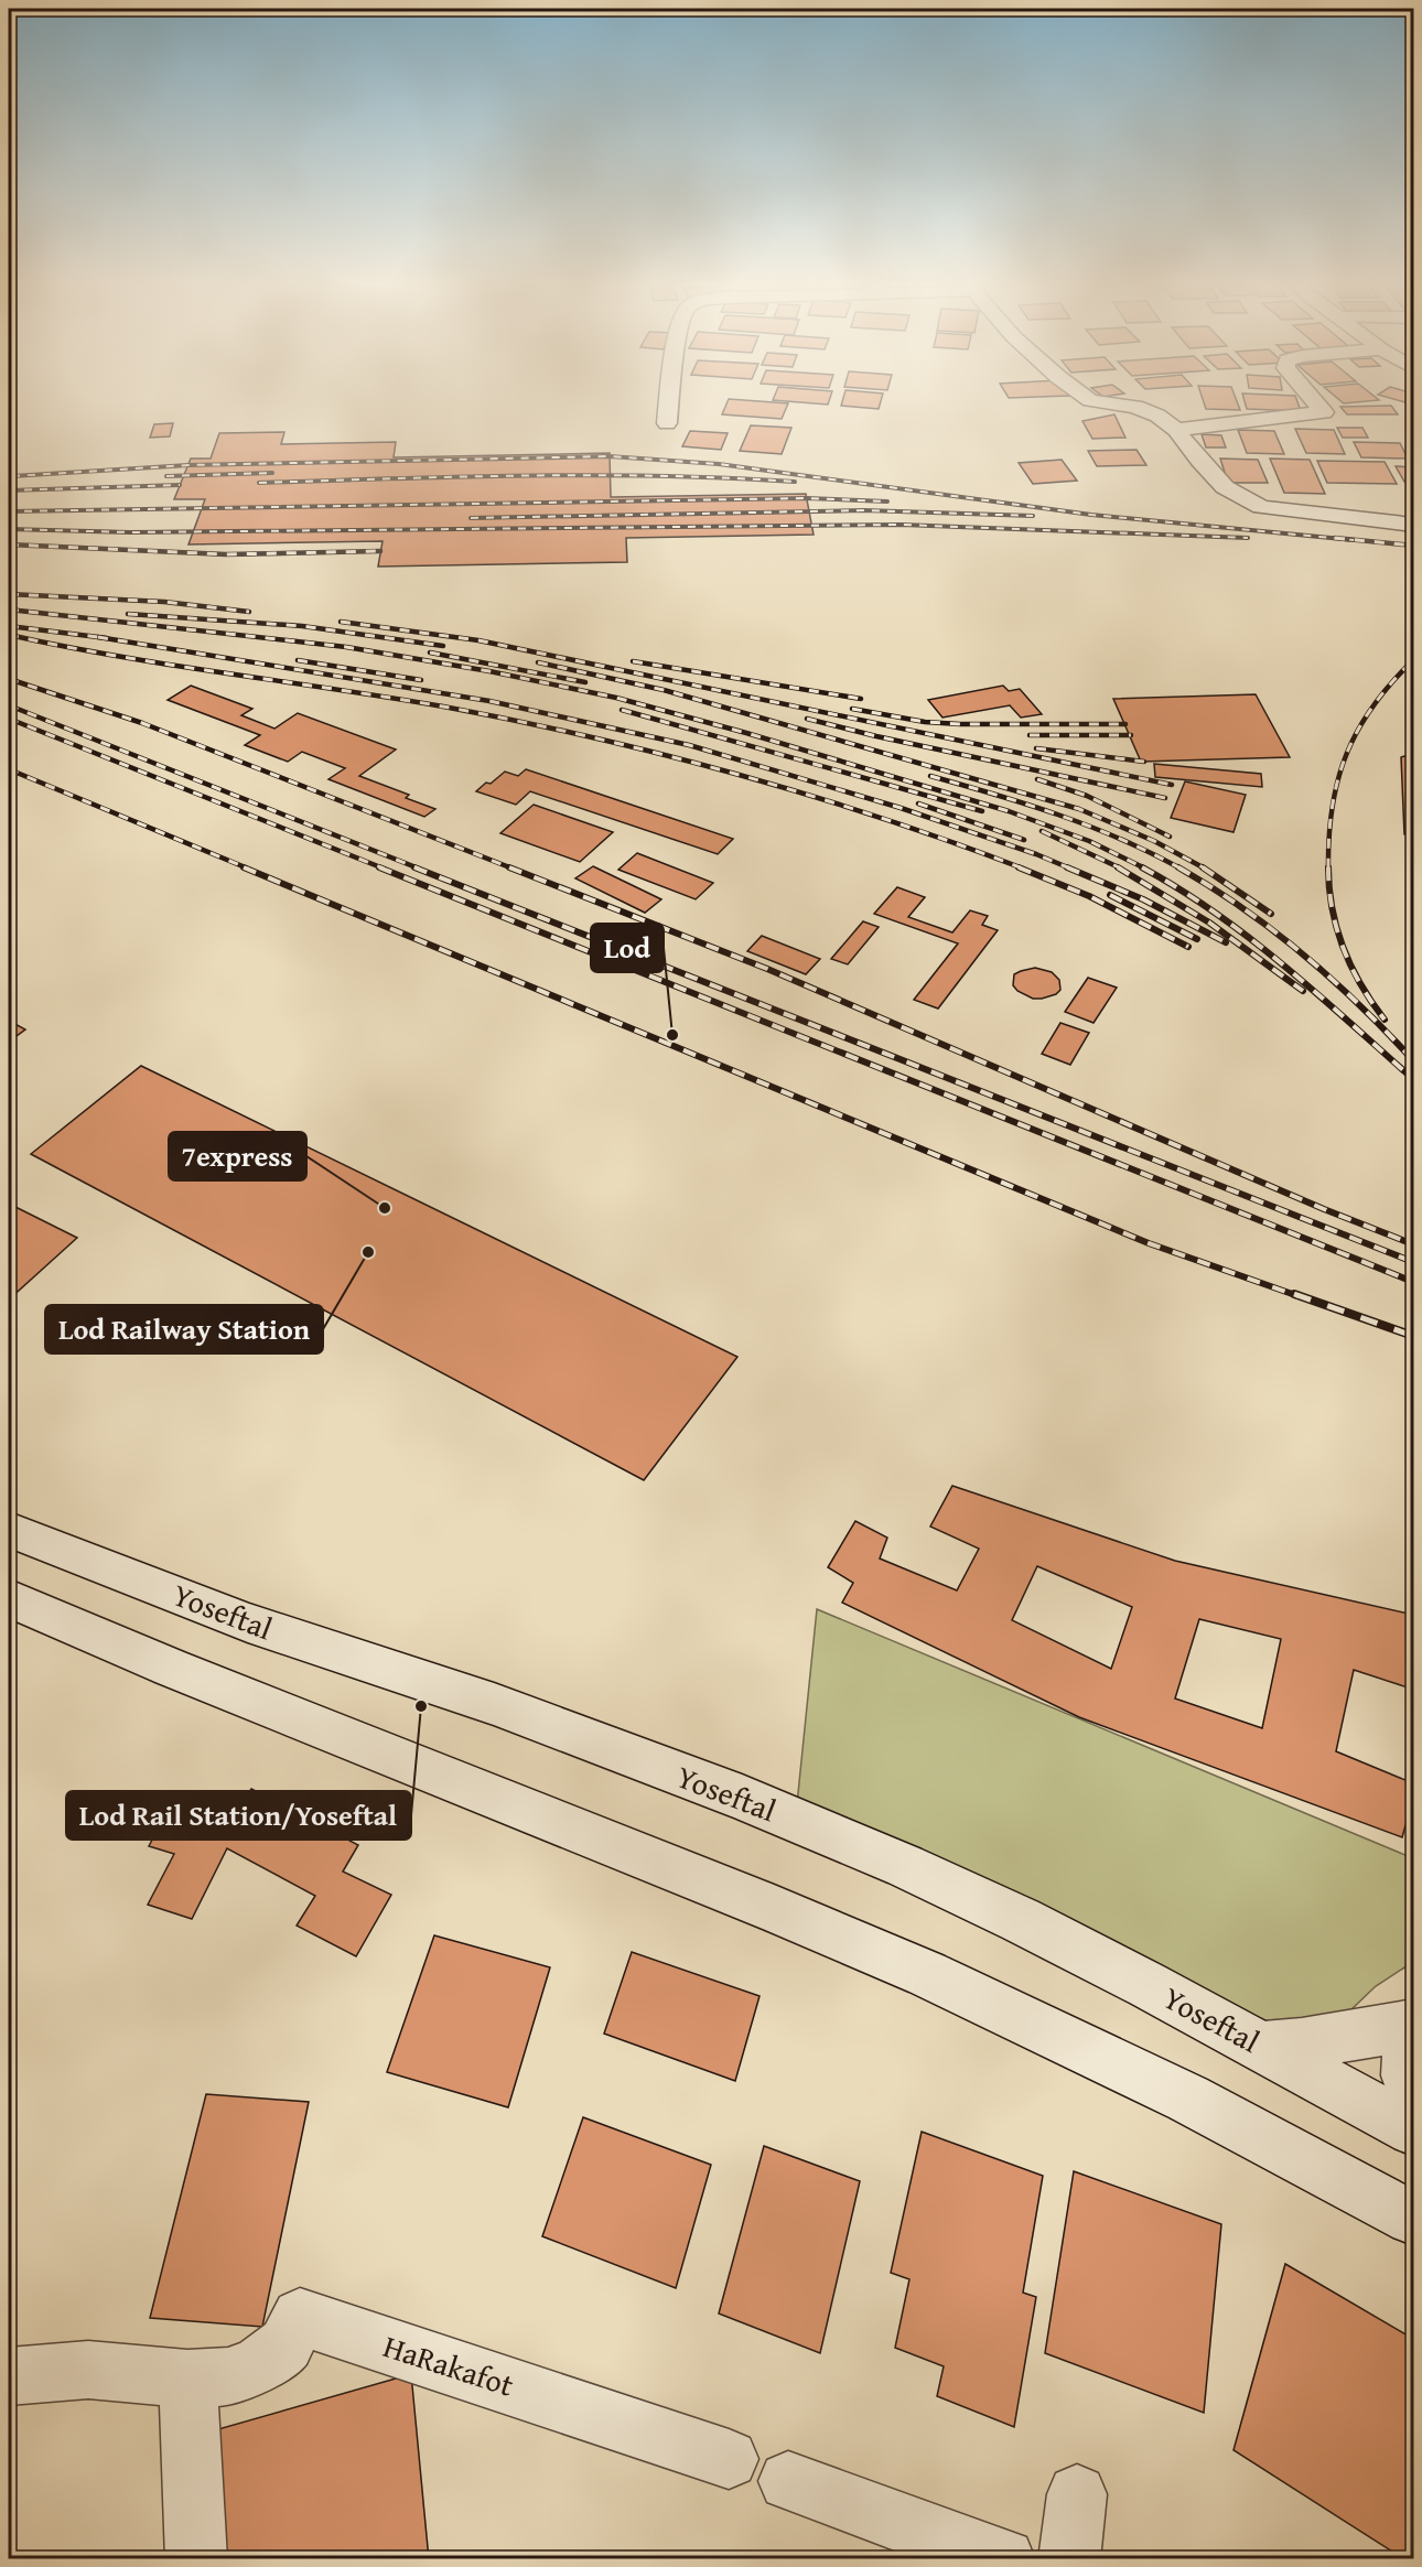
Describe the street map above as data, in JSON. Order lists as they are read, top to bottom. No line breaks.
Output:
{"streets":{"street":["Yoseftal","HaRakafot"]},"places":["Lod","7express","Lod Railway Station","Lod Rail Station/Yoseftal"]}
